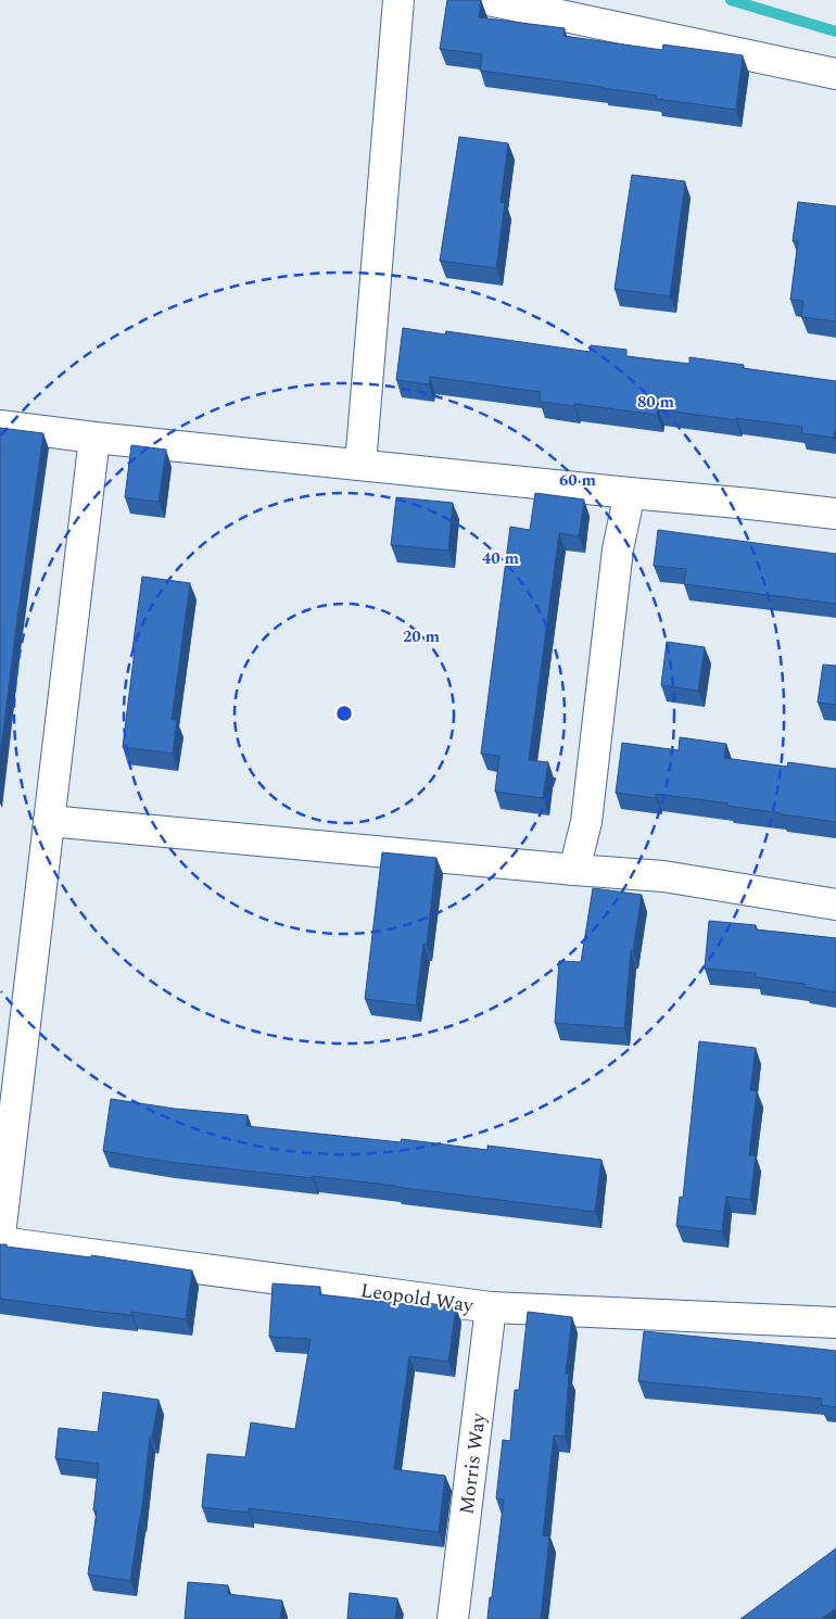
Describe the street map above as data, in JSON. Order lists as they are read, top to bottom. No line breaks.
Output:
{"streets":{"street":["Leopold Way","Morris Way"]},"crossings":[["Leopold Way","Morris Way"]],"rings":["80 m","60 m","40 m","20 m"]}
